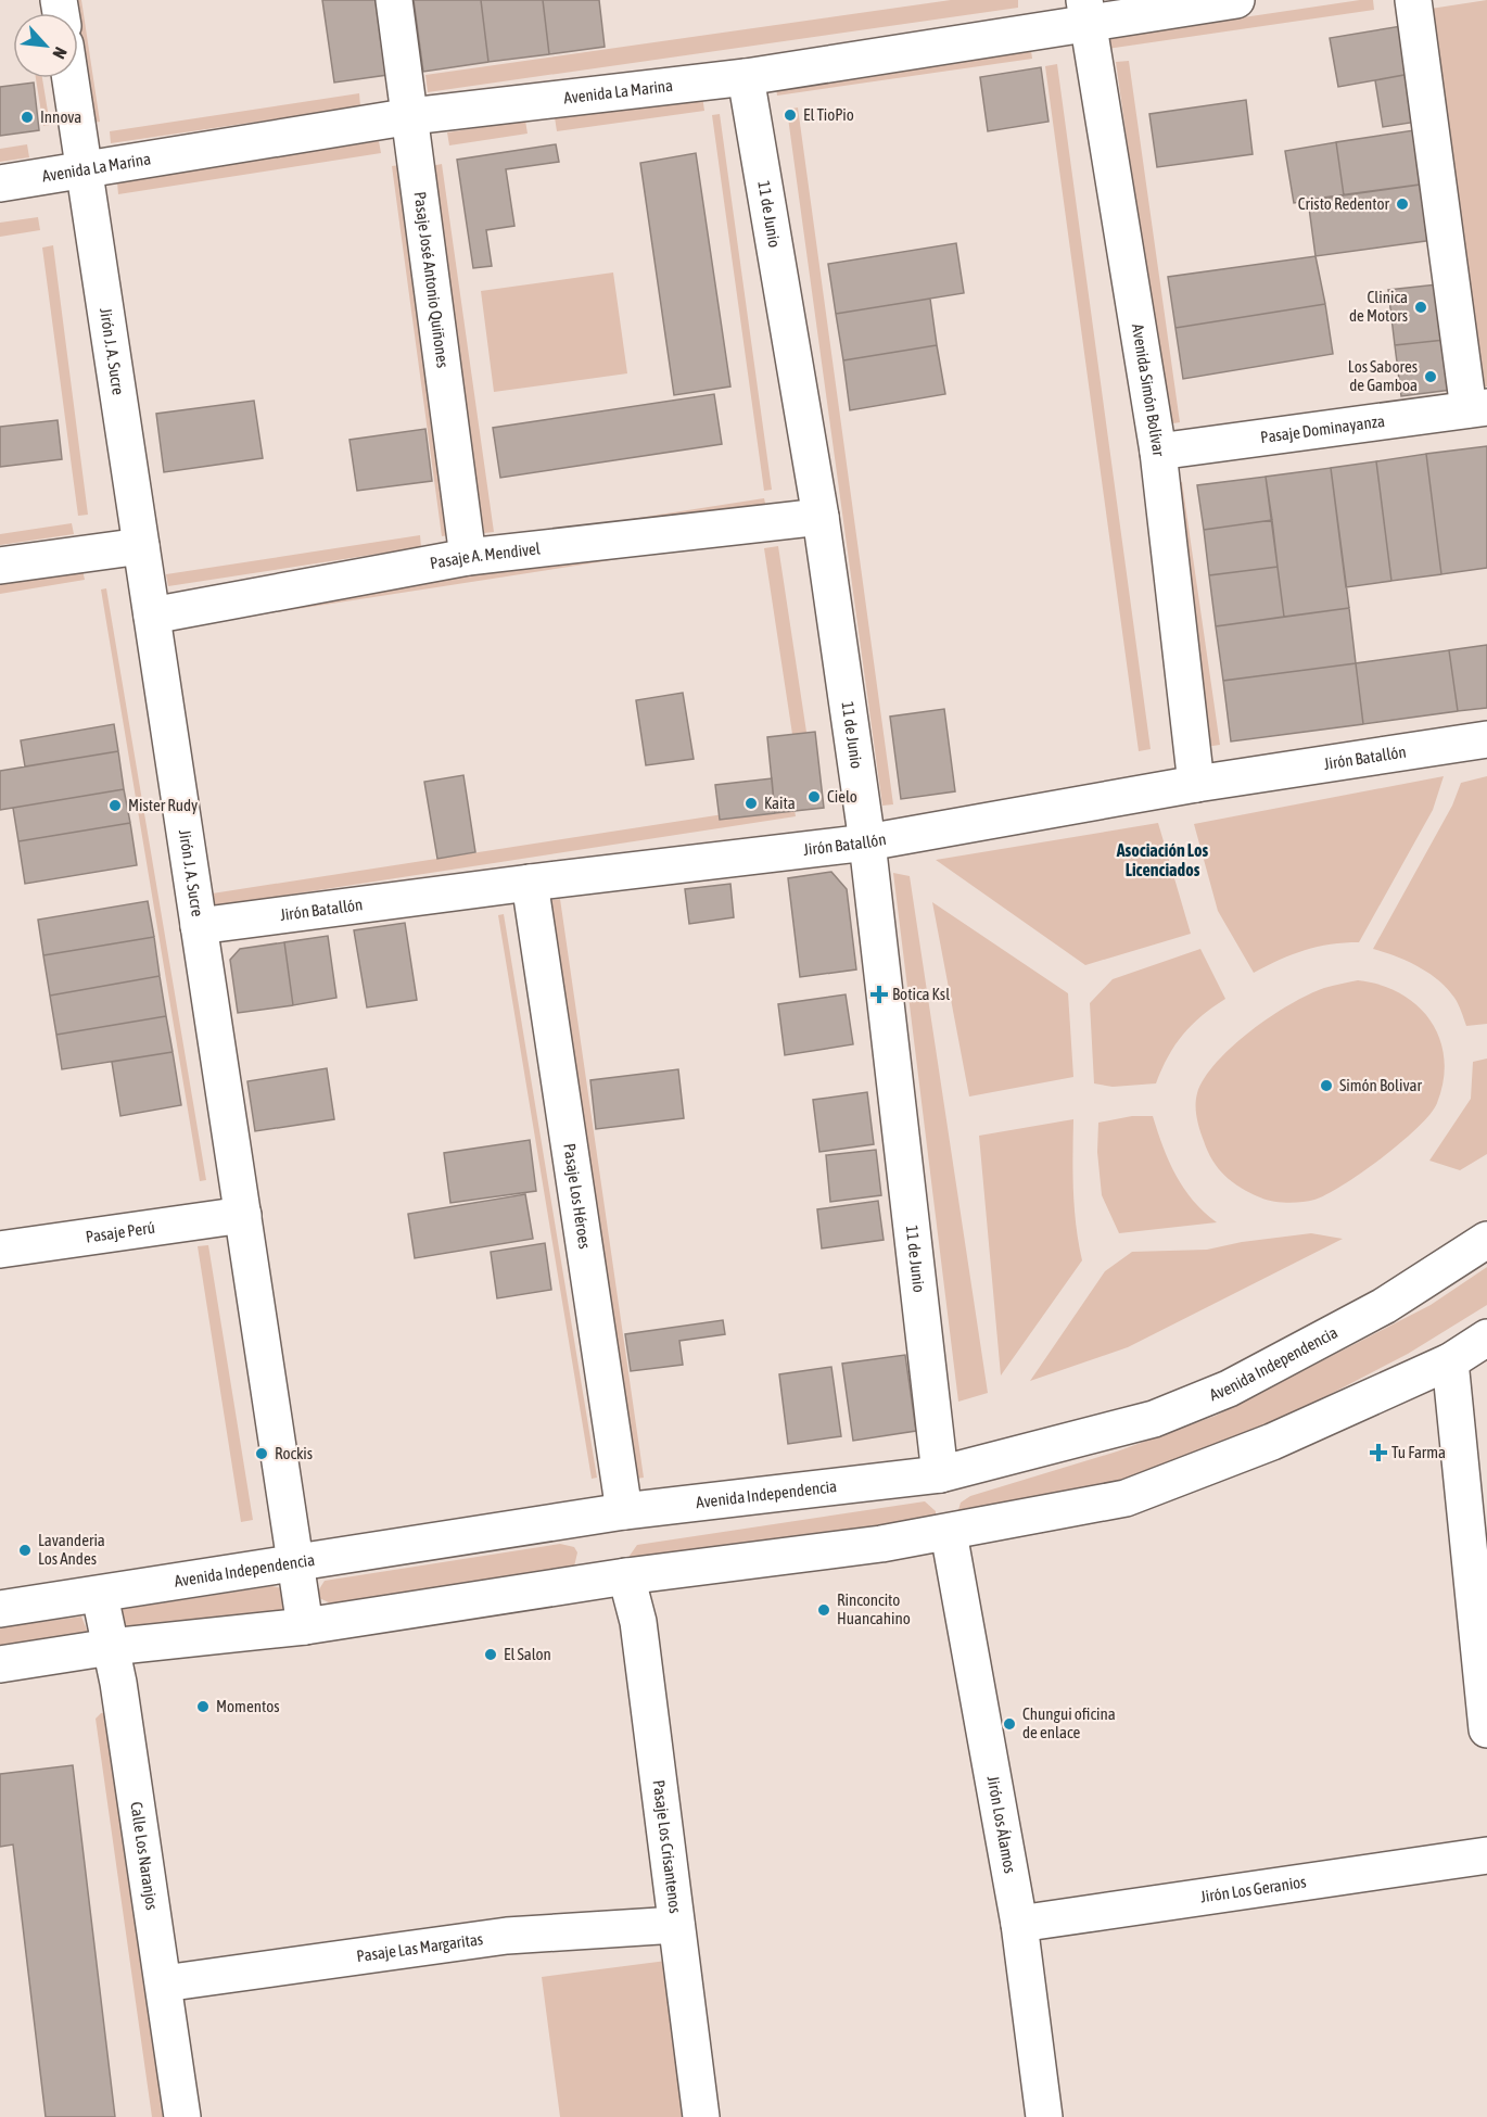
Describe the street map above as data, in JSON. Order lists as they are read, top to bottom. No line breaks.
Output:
{"streets":{"street":["Avenida La Marina","11 de Junio","Pasaje José Antonio Quiñones","Jirón J. A. Sucre","Avenida Simón Bolívar","Pasaje Dominayanza","Pasaje A. Mendivel","Jirón Batallón","Pasaje Los Héroes","Pasaje Perú","Avenida Independencia","Jirón Los Álamos","Pasaje Los Crisantenos","Calle Los Naranjos","Jirón Los Geranios","Pasaje Las Margaritas"]},"crossings":[["Avenida La Marina","11 de Junio"],["Avenida La Marina","Pasaje José Antonio Quiñones"],["Avenida La Marina","Jirón J. A. Sucre"],["Avenida La Marina","Avenida Simón Bolívar"],["11 de Junio","Pasaje A. Mendivel"],["11 de Junio","Jirón Batallón"],["11 de Junio","Avenida Independencia"],["Pasaje José Antonio Quiñones","Pasaje A. Mendivel"],["Jirón J. A. Sucre","Pasaje A. Mendivel"],["Jirón J. A. Sucre","Jirón Batallón"],["Jirón J. A. Sucre","Pasaje Perú"],["Jirón J. A. Sucre","Avenida Independencia"],["Avenida Simón Bolívar","Pasaje Dominayanza"],["Avenida Simón Bolívar","Jirón Batallón"],["Jirón Batallón","Pasaje Los Héroes"],["Pasaje Los Héroes","Avenida Independencia"],["Avenida Independencia","Calle Los Naranjos"],["Jirón Los Álamos","Jirón Los Geranios"],["Pasaje Los Crisantenos","Pasaje Las Margaritas"],["Calle Los Naranjos","Pasaje Las Margaritas"]],"districts":["Asociación Los Licenciados"],"places":{"other":["El TioPio","Innova","Cristo Redentor","Clinica de Motors","Los Sabores de Gamboa","Cielo","Kaita","Mister Rudy","Simón Bolivar","Rockis","Lavanderia Los Andes","Rinconcito Huancahino","El Salon","Momentos","Chungui oficina de enlace"],"health":["Botica Ksl","Tu Farma"]},"north":"bottom right"}
